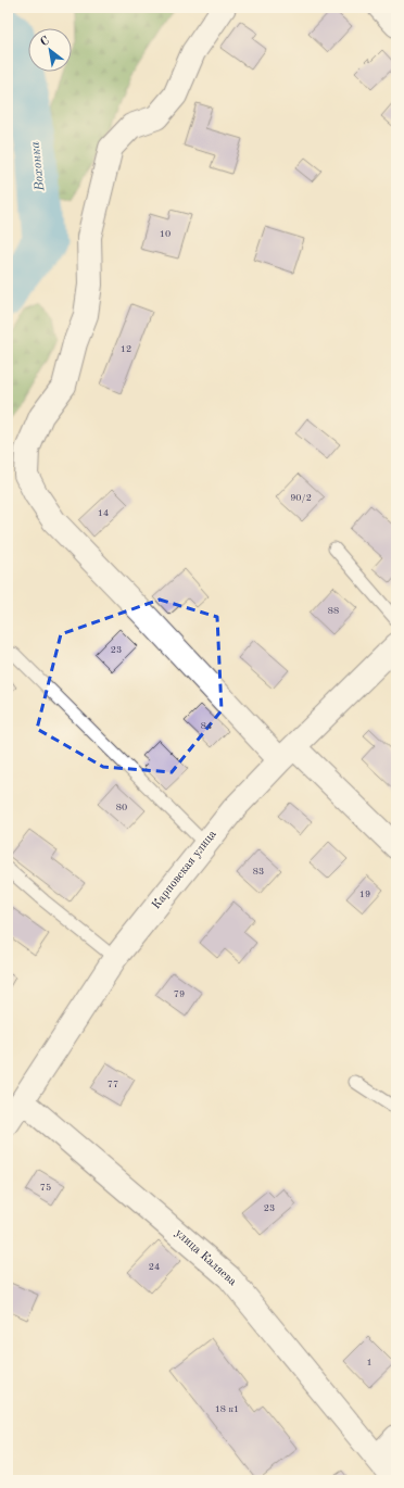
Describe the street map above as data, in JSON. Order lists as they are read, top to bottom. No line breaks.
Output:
{"streets":{"street":["Карповская улица","улица Каляева"]},"crossings":[["Карповская улица","улица Каляева"]],"water":["Вохонка"],"house_numbers":["10","12","90/2","14","88","23","84","80","83","19","79","77","75","23","24","1","18 к1"],"north":"top left"}
